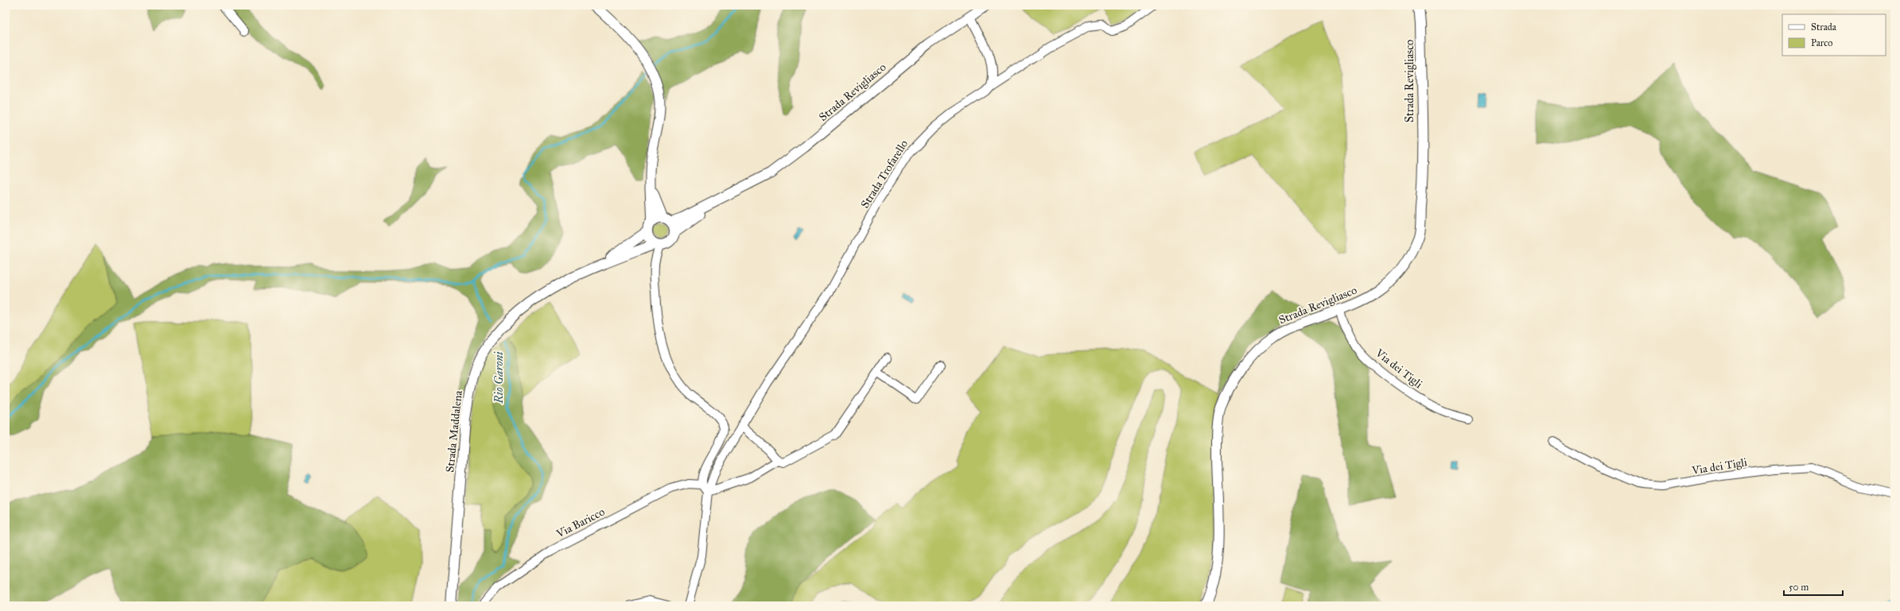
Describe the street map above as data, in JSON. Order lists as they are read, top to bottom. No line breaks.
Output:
{"streets":{"street":["Strada Revigliasco","Strada Trofarello","Via dei Tigli","Strada Maddalena","Via Baricco"]},"crossings":[["Strada Revigliasco","Via dei Tigli"],["Strada Revigliasco","Strada Maddalena"]],"water":["Rio Garoni"],"legend":["Strada","Parco"],"scale_bar":"50 m"}
